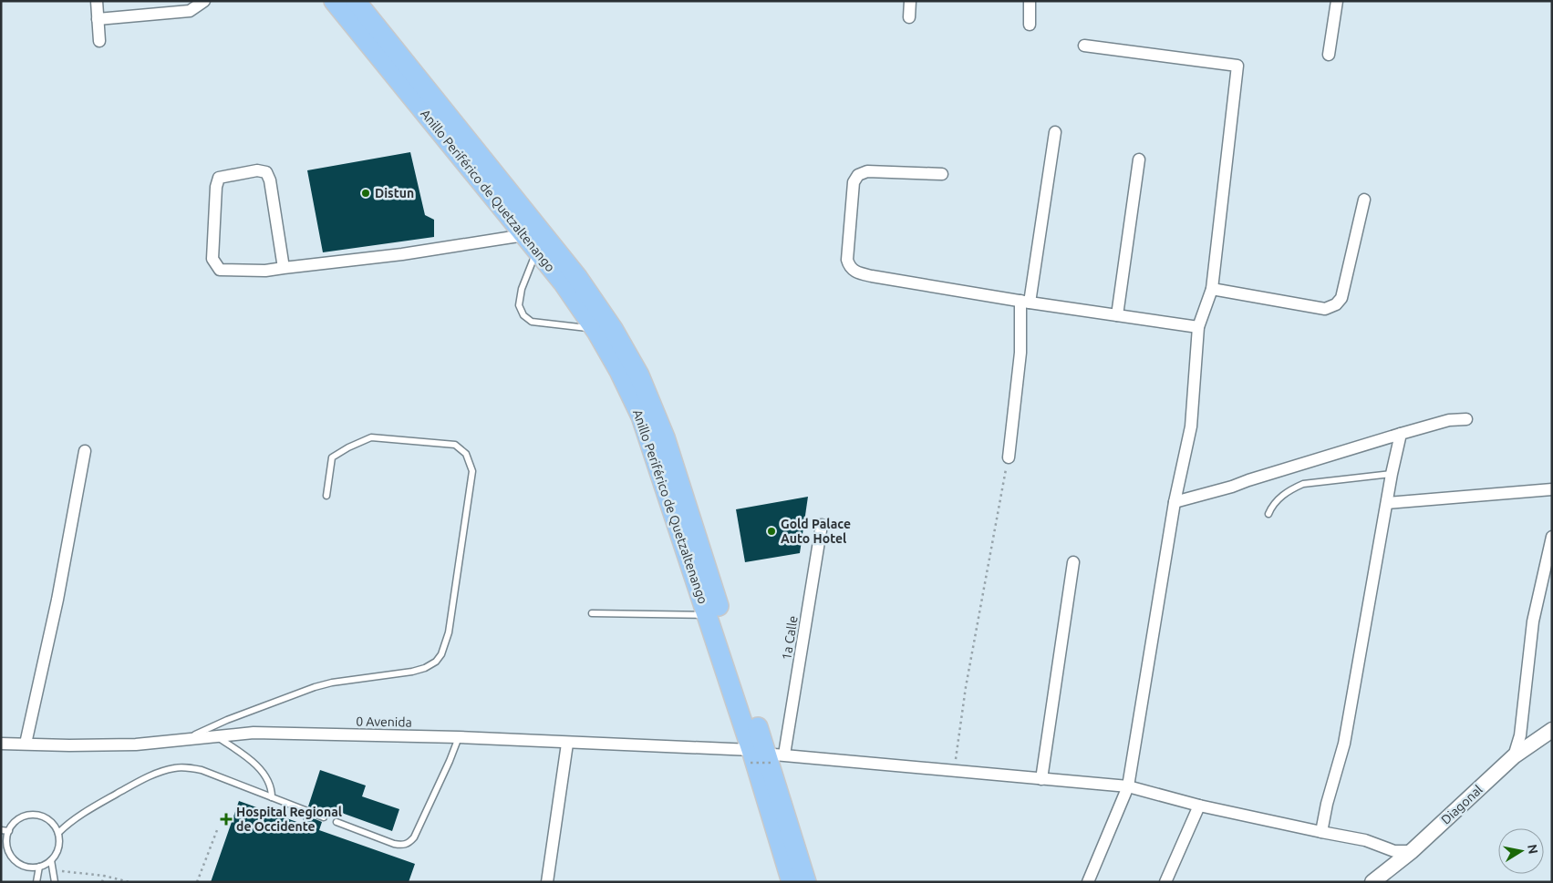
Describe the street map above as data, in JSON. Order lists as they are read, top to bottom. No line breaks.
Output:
{"streets":{"highway":["Anillo Periférico de Quetzaltenango"],"street":["1a Calle","0 Avenida","Diagonal"]},"crossings":[["Anillo Periférico de Quetzaltenango","1a Calle"],["Anillo Periférico de Quetzaltenango","0 Avenida"],["1a Calle","0 Avenida"],["0 Avenida","Diagonal"]],"places":{"other":["Distun","Gold Palace Auto Hotel"],"health":["Hospital Regional de Occidente"]},"north":"right"}
